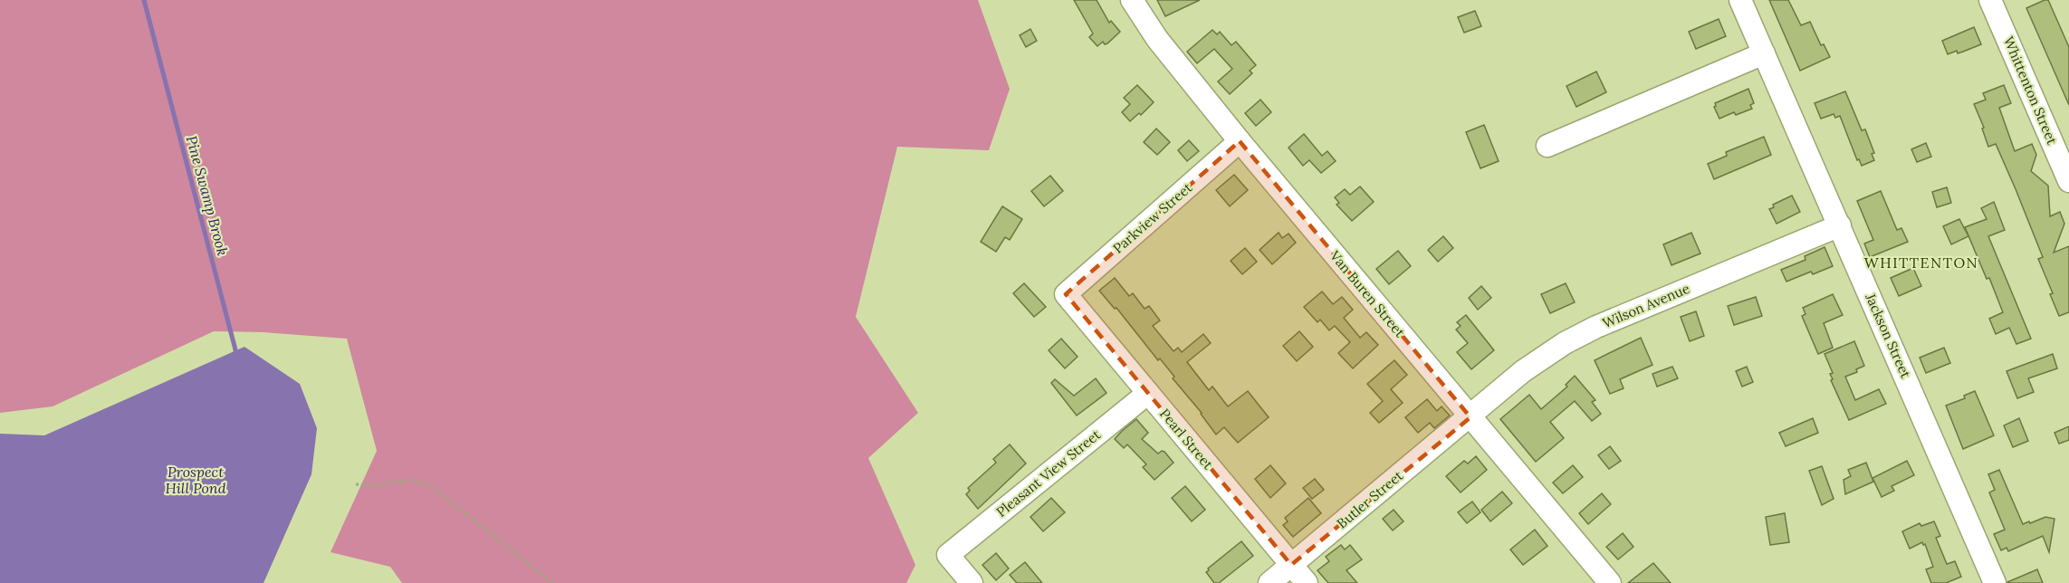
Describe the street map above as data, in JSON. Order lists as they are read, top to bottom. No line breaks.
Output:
{"streets":{"street":["Whittenton Street","Parkview Street","Van Buren Street","Wilson Avenue","Jackson Street","Pearl Street","Pleasant View Street","Butler Street"]},"crossings":[["Parkview Street","Van Buren Street"],["Parkview Street","Pearl Street"],["Van Buren Street","Wilson Avenue"],["Van Buren Street","Butler Street"],["Wilson Avenue","Jackson Street"],["Wilson Avenue","Butler Street"],["Pearl Street","Pleasant View Street"],["Pearl Street","Butler Street"]],"districts":["WHITTENTON"],"water":["Pine Swamp Brook","Prospect Hill Pond"]}
